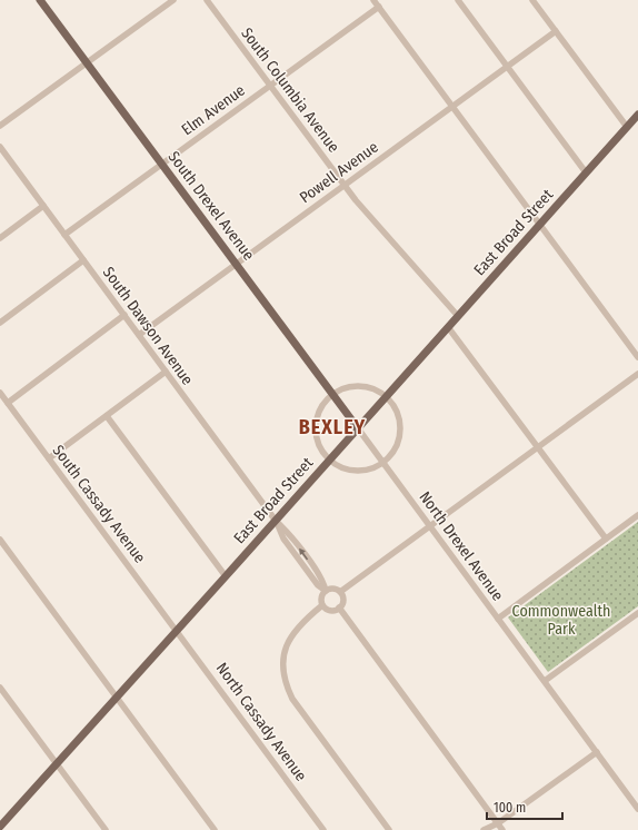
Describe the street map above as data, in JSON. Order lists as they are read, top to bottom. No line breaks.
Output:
{"streets":{"main road":["South Drexel Avenue","East Broad Street"],"street":["South Columbia Avenue","Elm Avenue","Powell Avenue","South Dawson Avenue","South Cassady Avenue","North Drexel Avenue","North Cassady Avenue"]},"crossings":[["South Columbia Avenue","Elm Avenue"],["South Columbia Avenue","Powell Avenue"],["South Columbia Avenue","East Broad Street"],["Elm Avenue","South Drexel Avenue"],["Elm Avenue","South Dawson Avenue"],["Powell Avenue","South Drexel Avenue"],["Powell Avenue","South Dawson Avenue"],["South Drexel Avenue","East Broad Street"],["South Drexel Avenue","North Drexel Avenue"],["East Broad Street","South Dawson Avenue"],["East Broad Street","South Cassady Avenue"],["East Broad Street","North Drexel Avenue"],["East Broad Street","North Cassady Avenue"],["South Cassady Avenue","North Cassady Avenue"]],"districts":["BEXLEY"],"parks":["Commonwealth Park"],"scale_bar":"100 m"}
